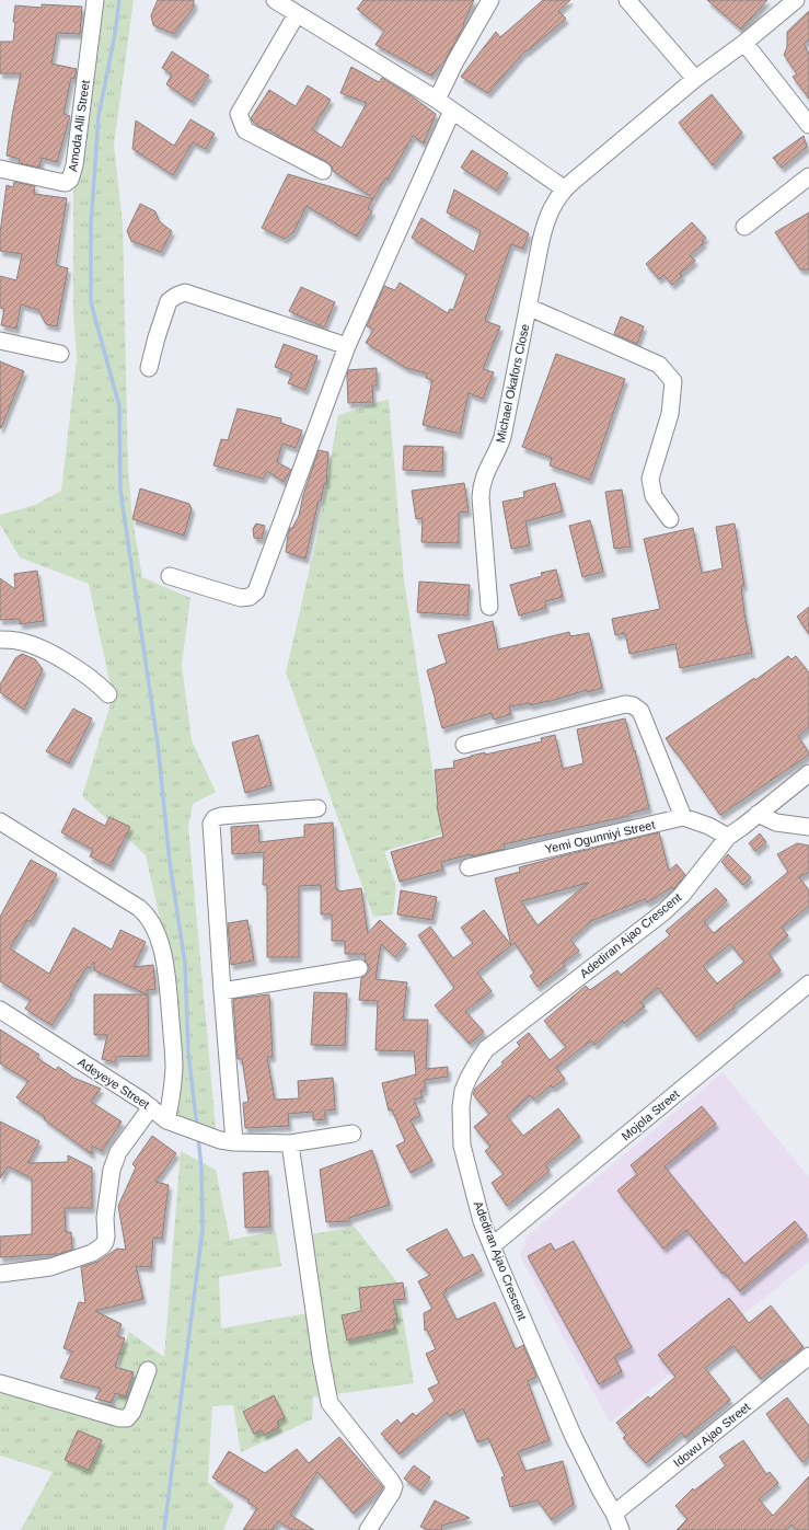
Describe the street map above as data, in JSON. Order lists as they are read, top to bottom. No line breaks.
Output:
{"streets":{"street":["Amoda Alli Street","Michael Okafors Close","Yemi Ogunniyi Street","Adediran Ajao Crescent","Adeyeye Street","Mojola Street","Idowu Ajao Street"]},"crossings":[["Adediran Ajao Crescent","Mojola Street"],["Adediran Ajao Crescent","Idowu Ajao Street"]]}
